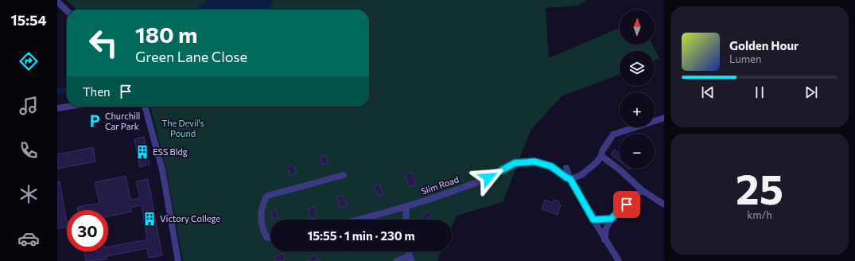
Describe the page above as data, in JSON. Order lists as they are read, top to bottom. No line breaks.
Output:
{"streets":{"street":["Slim Road"]},"parks":["The Devil's Pound"],"places":{"parking":["Churchill Car Park"],"building":["ESS Bldg","Victory College"]},"north":"top","page":{"tabs":"15:54","map_buttons":["+","−"],"turn":["180 m","Green Lane Close"],"song":["Golden Hour","Lumen"],"then":"Then","tile":["25","km/h"],"limit":"30","trip":"15:55 · 1 min · 230 m"}}
